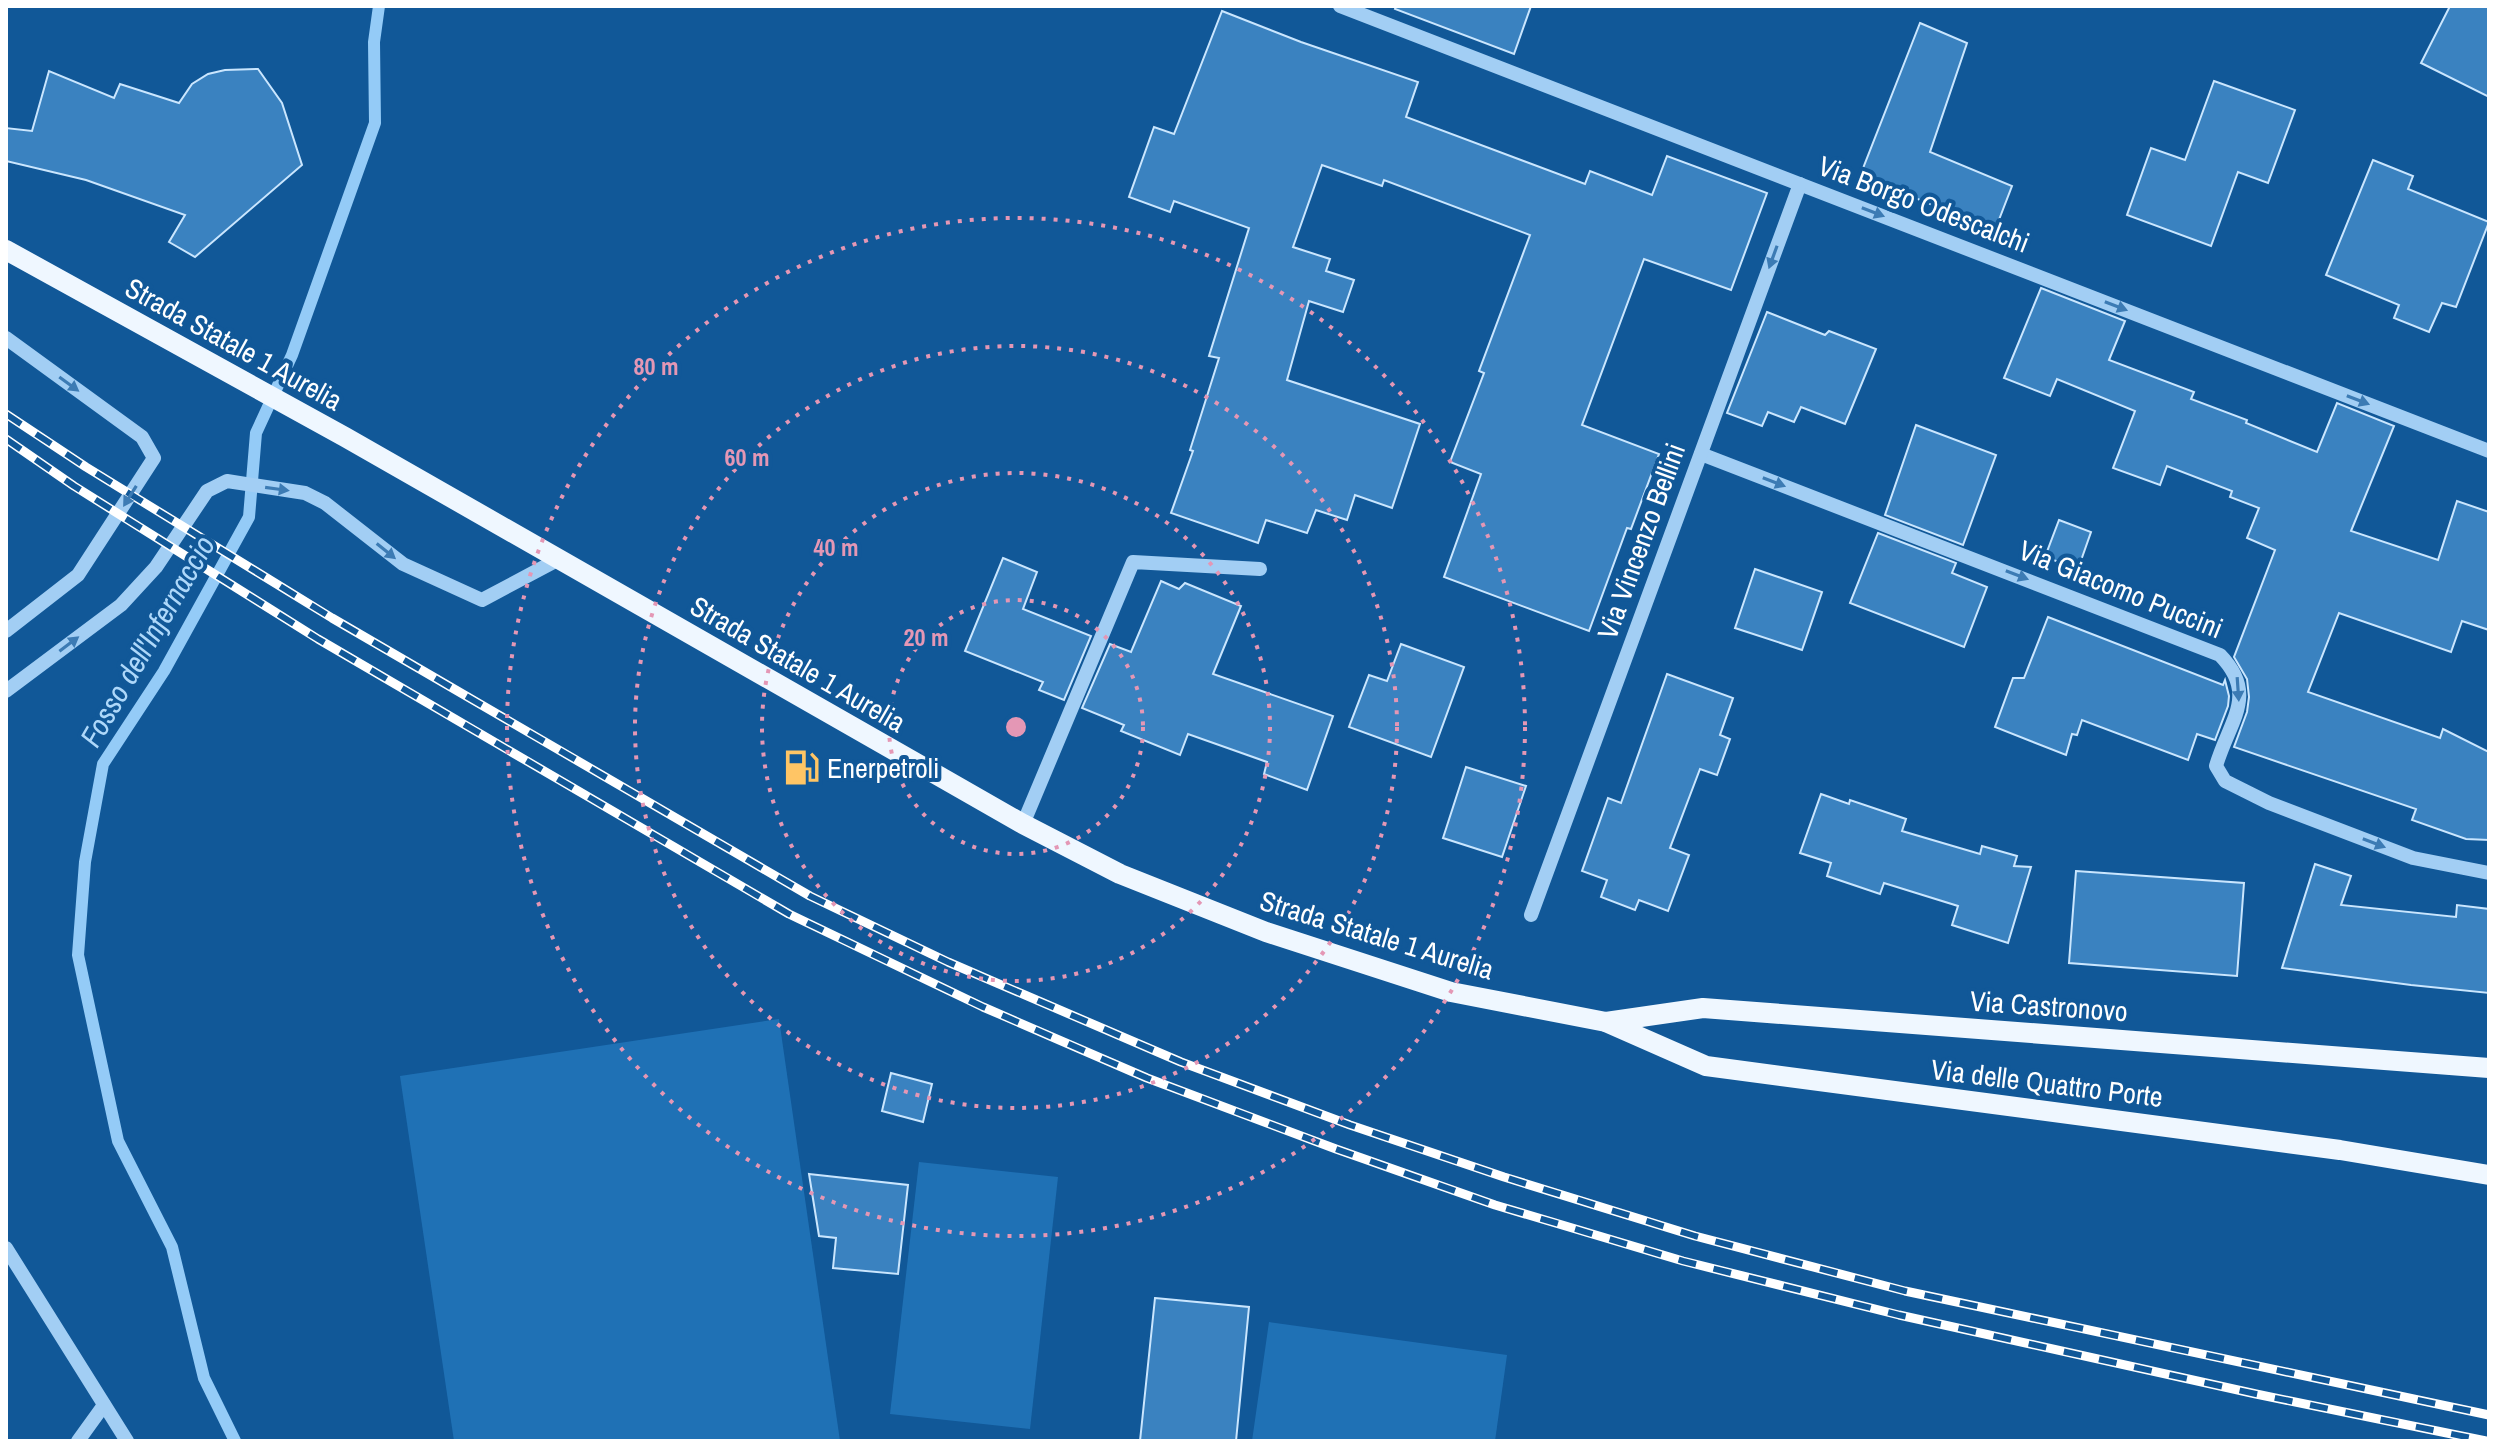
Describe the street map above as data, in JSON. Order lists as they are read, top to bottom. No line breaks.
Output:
{"streets":{"main road":["Strada Statale 1 Aurelia","Via Castronovo","Via delle Quattro Porte"],"street":["Via Borgo Odescalchi","Via Vincenzo Bellini","Via Giacomo Puccini"]},"crossings":[["Via Borgo Odescalchi","Via Vincenzo Bellini"],["Strada Statale 1 Aurelia","Via Castronovo"],["Strada Statale 1 Aurelia","Via delle Quattro Porte"],["Via Vincenzo Bellini","Via Giacomo Puccini"],["Via Castronovo","Via delle Quattro Porte"]],"one_way":["Via Borgo Odescalchi","Via Vincenzo Bellini","Via Giacomo Puccini"],"water":["Fosso dell'Infernaccio"],"places":{"fuel station":["Enerpetroli"]},"rings":["80 m","60 m","40 m","20 m"]}
